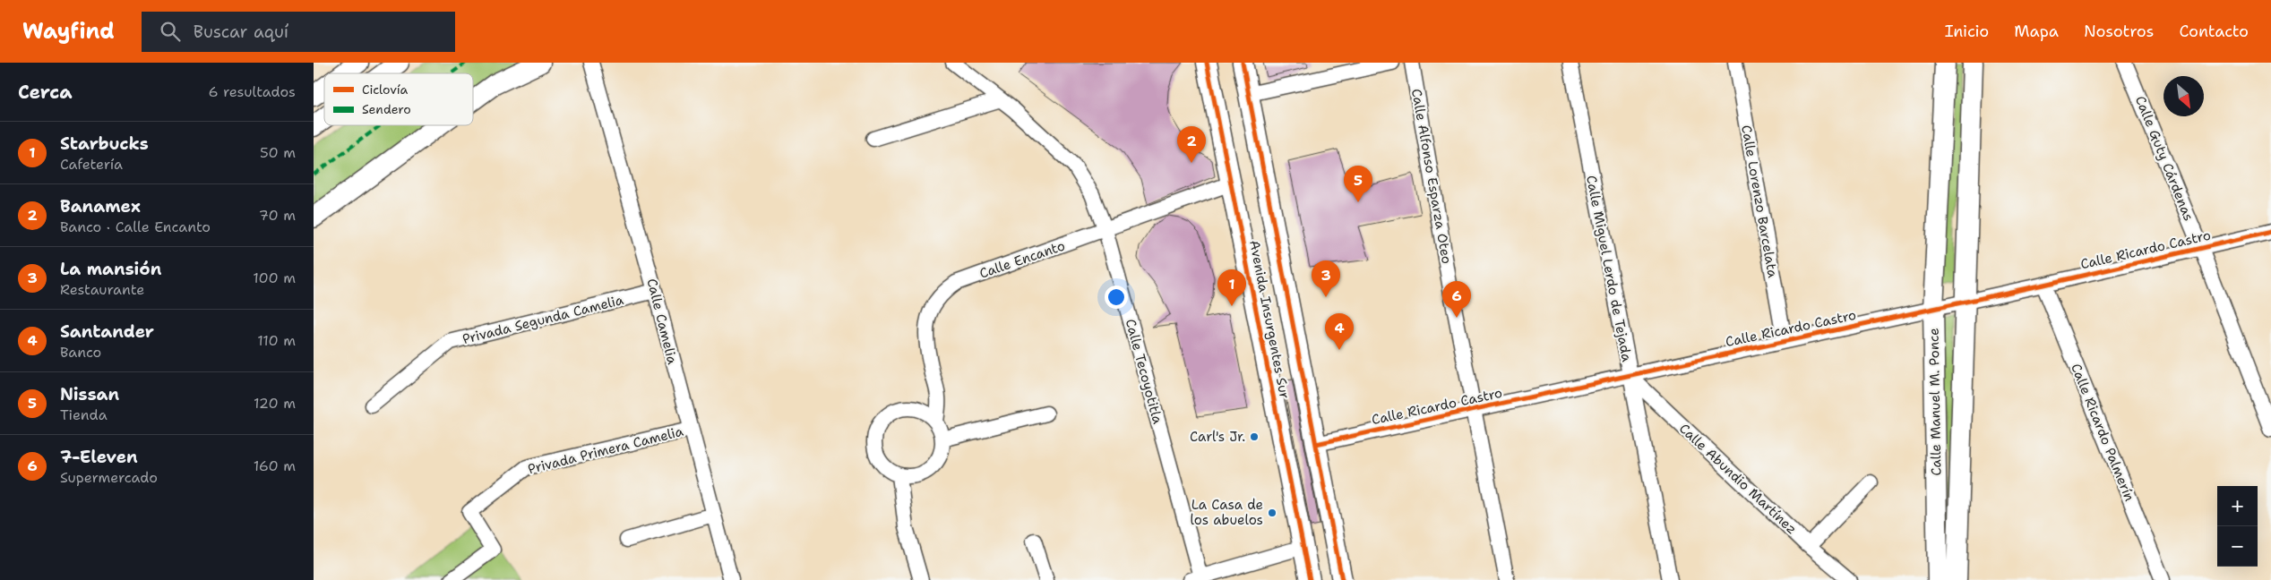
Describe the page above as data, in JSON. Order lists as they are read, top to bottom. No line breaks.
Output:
{"streets":{"street":["Calle Guty Cárdenas","Calle Alfonso Esparza Oteo","Calle Lorenzo Barcelata","Calle Ricardo Castro","Calle Encanto","Calle Miguel Lerdo de Tejada","Privada Segunda Camelia","Avenida Insurgentes Sur","Calle Camelia","Calle Tecoyotitla","Calle Manuel M. Ponce","Calle Ricardo Palmerín","Privada Primera Camelia","Calle Abundio Martínez"]},"crossings":[["Calle Guty Cárdenas","Calle Ricardo Castro"],["Calle Alfonso Esparza Oteo","Calle Ricardo Castro"],["Calle Lorenzo Barcelata","Calle Ricardo Castro"],["Calle Ricardo Castro","Calle Miguel Lerdo de Tejada"],["Calle Ricardo Castro","Avenida Insurgentes Sur"],["Calle Ricardo Castro","Calle Manuel M. Ponce"],["Calle Ricardo Castro","Calle Ricardo Palmerín"],["Calle Ricardo Castro","Calle Abundio Martínez"],["Calle Encanto","Avenida Insurgentes Sur"],["Calle Encanto","Calle Tecoyotitla"],["Calle Miguel Lerdo de Tejada","Calle Abundio Martínez"],["Privada Segunda Camelia","Calle Camelia"],["Calle Camelia","Privada Primera Camelia"]],"places":["Carl's Jr.","La Casa de los abuelos"],"legend":["Ciclovía","Sendero"],"north":"bottom right","page":{"header":"Wayfind","search":"Buscar aquí","nav":["Inicio","Mapa","Nosotros","Contacto"],"heading":["Cerca","6 resultados"],"list":[{"mark":"1","name":"Starbucks","note":"Cafetería","value":"50 m"},{"mark":"2","name":"Banamex","note":"Banco · Calle Encanto","value":"70 m"},{"mark":"3","name":"La mansión","note":"Restaurante","value":"100 m"},{"mark":"4","name":"Santander","note":"Banco","value":"110 m"},{"mark":"5","name":"Nissan","note":"Tienda","value":"120 m"},{"mark":"6","name":"7-Eleven","note":"Supermercado","value":"160 m"}],"pins":["2","5","3","1","6","4"],"map_buttons":["+","−"]}}
